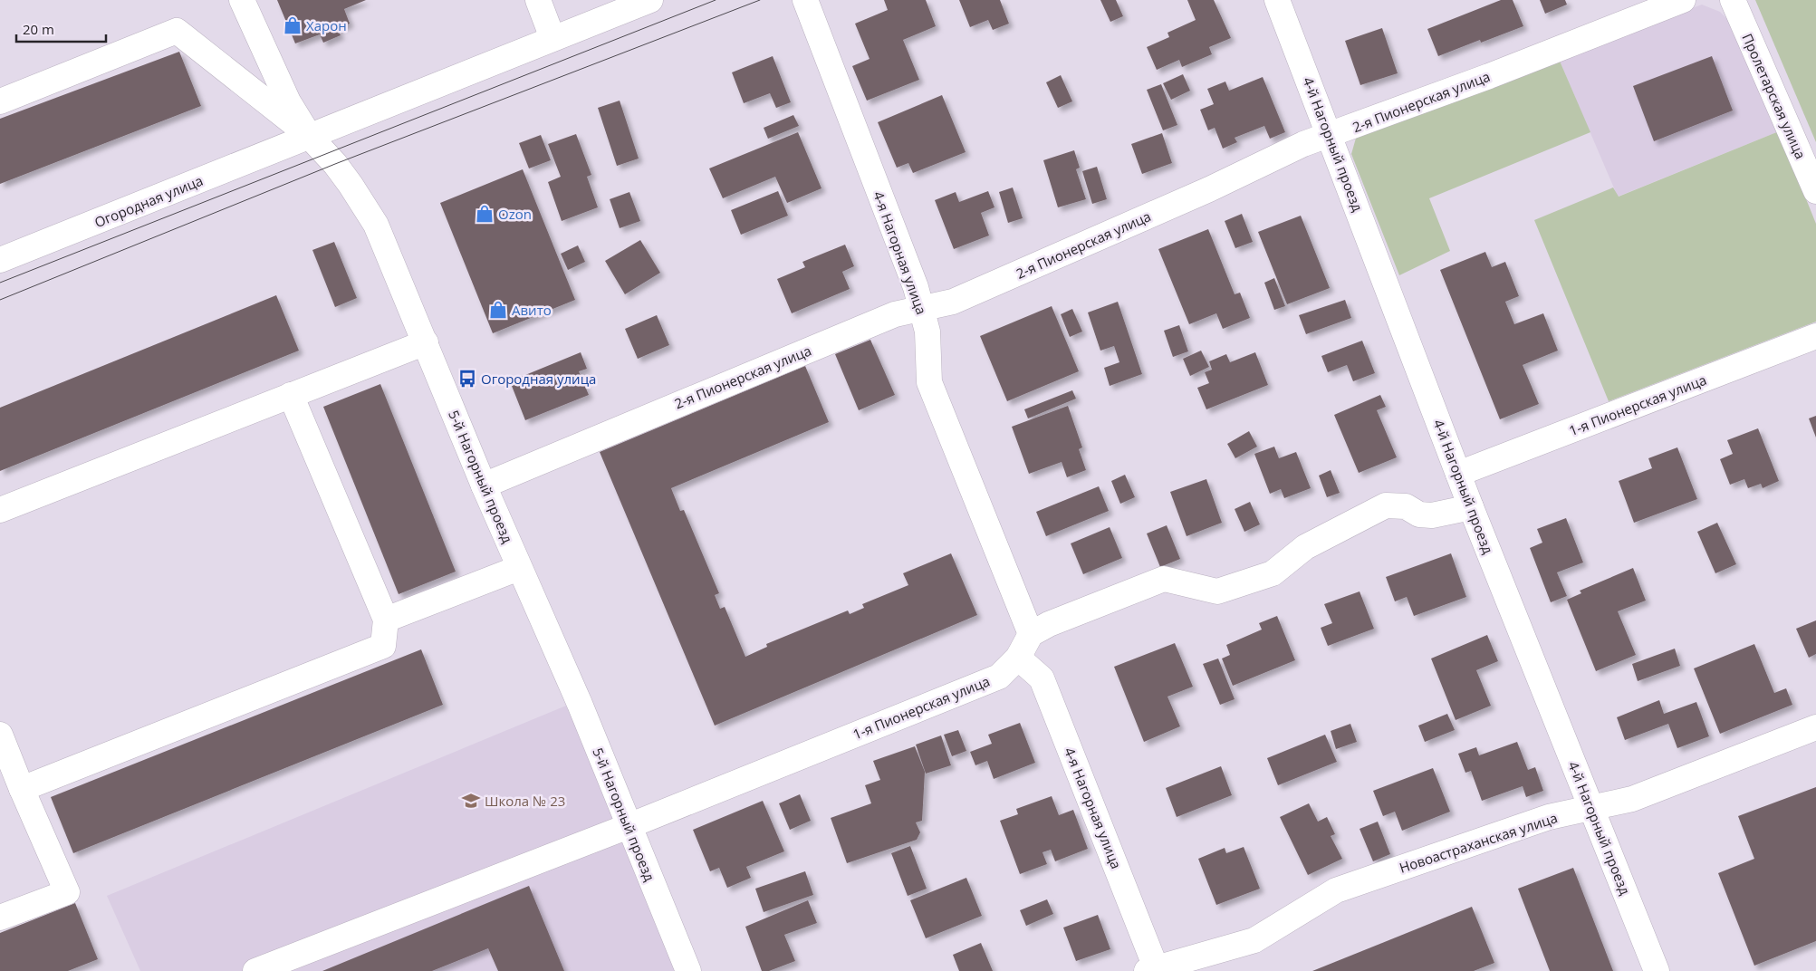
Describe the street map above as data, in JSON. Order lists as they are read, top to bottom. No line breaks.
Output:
{"streets":{"street":["Пролетарская улица","2-я Пионерская улица","4-й Нагорный проезд","Огородная улица","4-я Нагорная улица","1-я Пионерская улица","5-й Нагорный проезд","Новоастраханская улица"]},"crossings":[["2-я Пионерская улица","4-й Нагорный проезд"],["2-я Пионерская улица","4-я Нагорная улица"],["2-я Пионерская улица","5-й Нагорный проезд"],["4-й Нагорный проезд","1-я Пионерская улица"],["4-й Нагорный проезд","Новоастраханская улица"],["Огородная улица","5-й Нагорный проезд"],["4-я Нагорная улица","1-я Пионерская улица"],["4-я Нагорная улица","Новоастраханская улица"],["1-я Пионерская улица","5-й Нагорный проезд"]],"places":{"shop":["Харон","Ozon","Авито"],"bus stop":["Огородная улица"],"school or university":["Школа № 23"]},"scale_bar":"20 m"}
